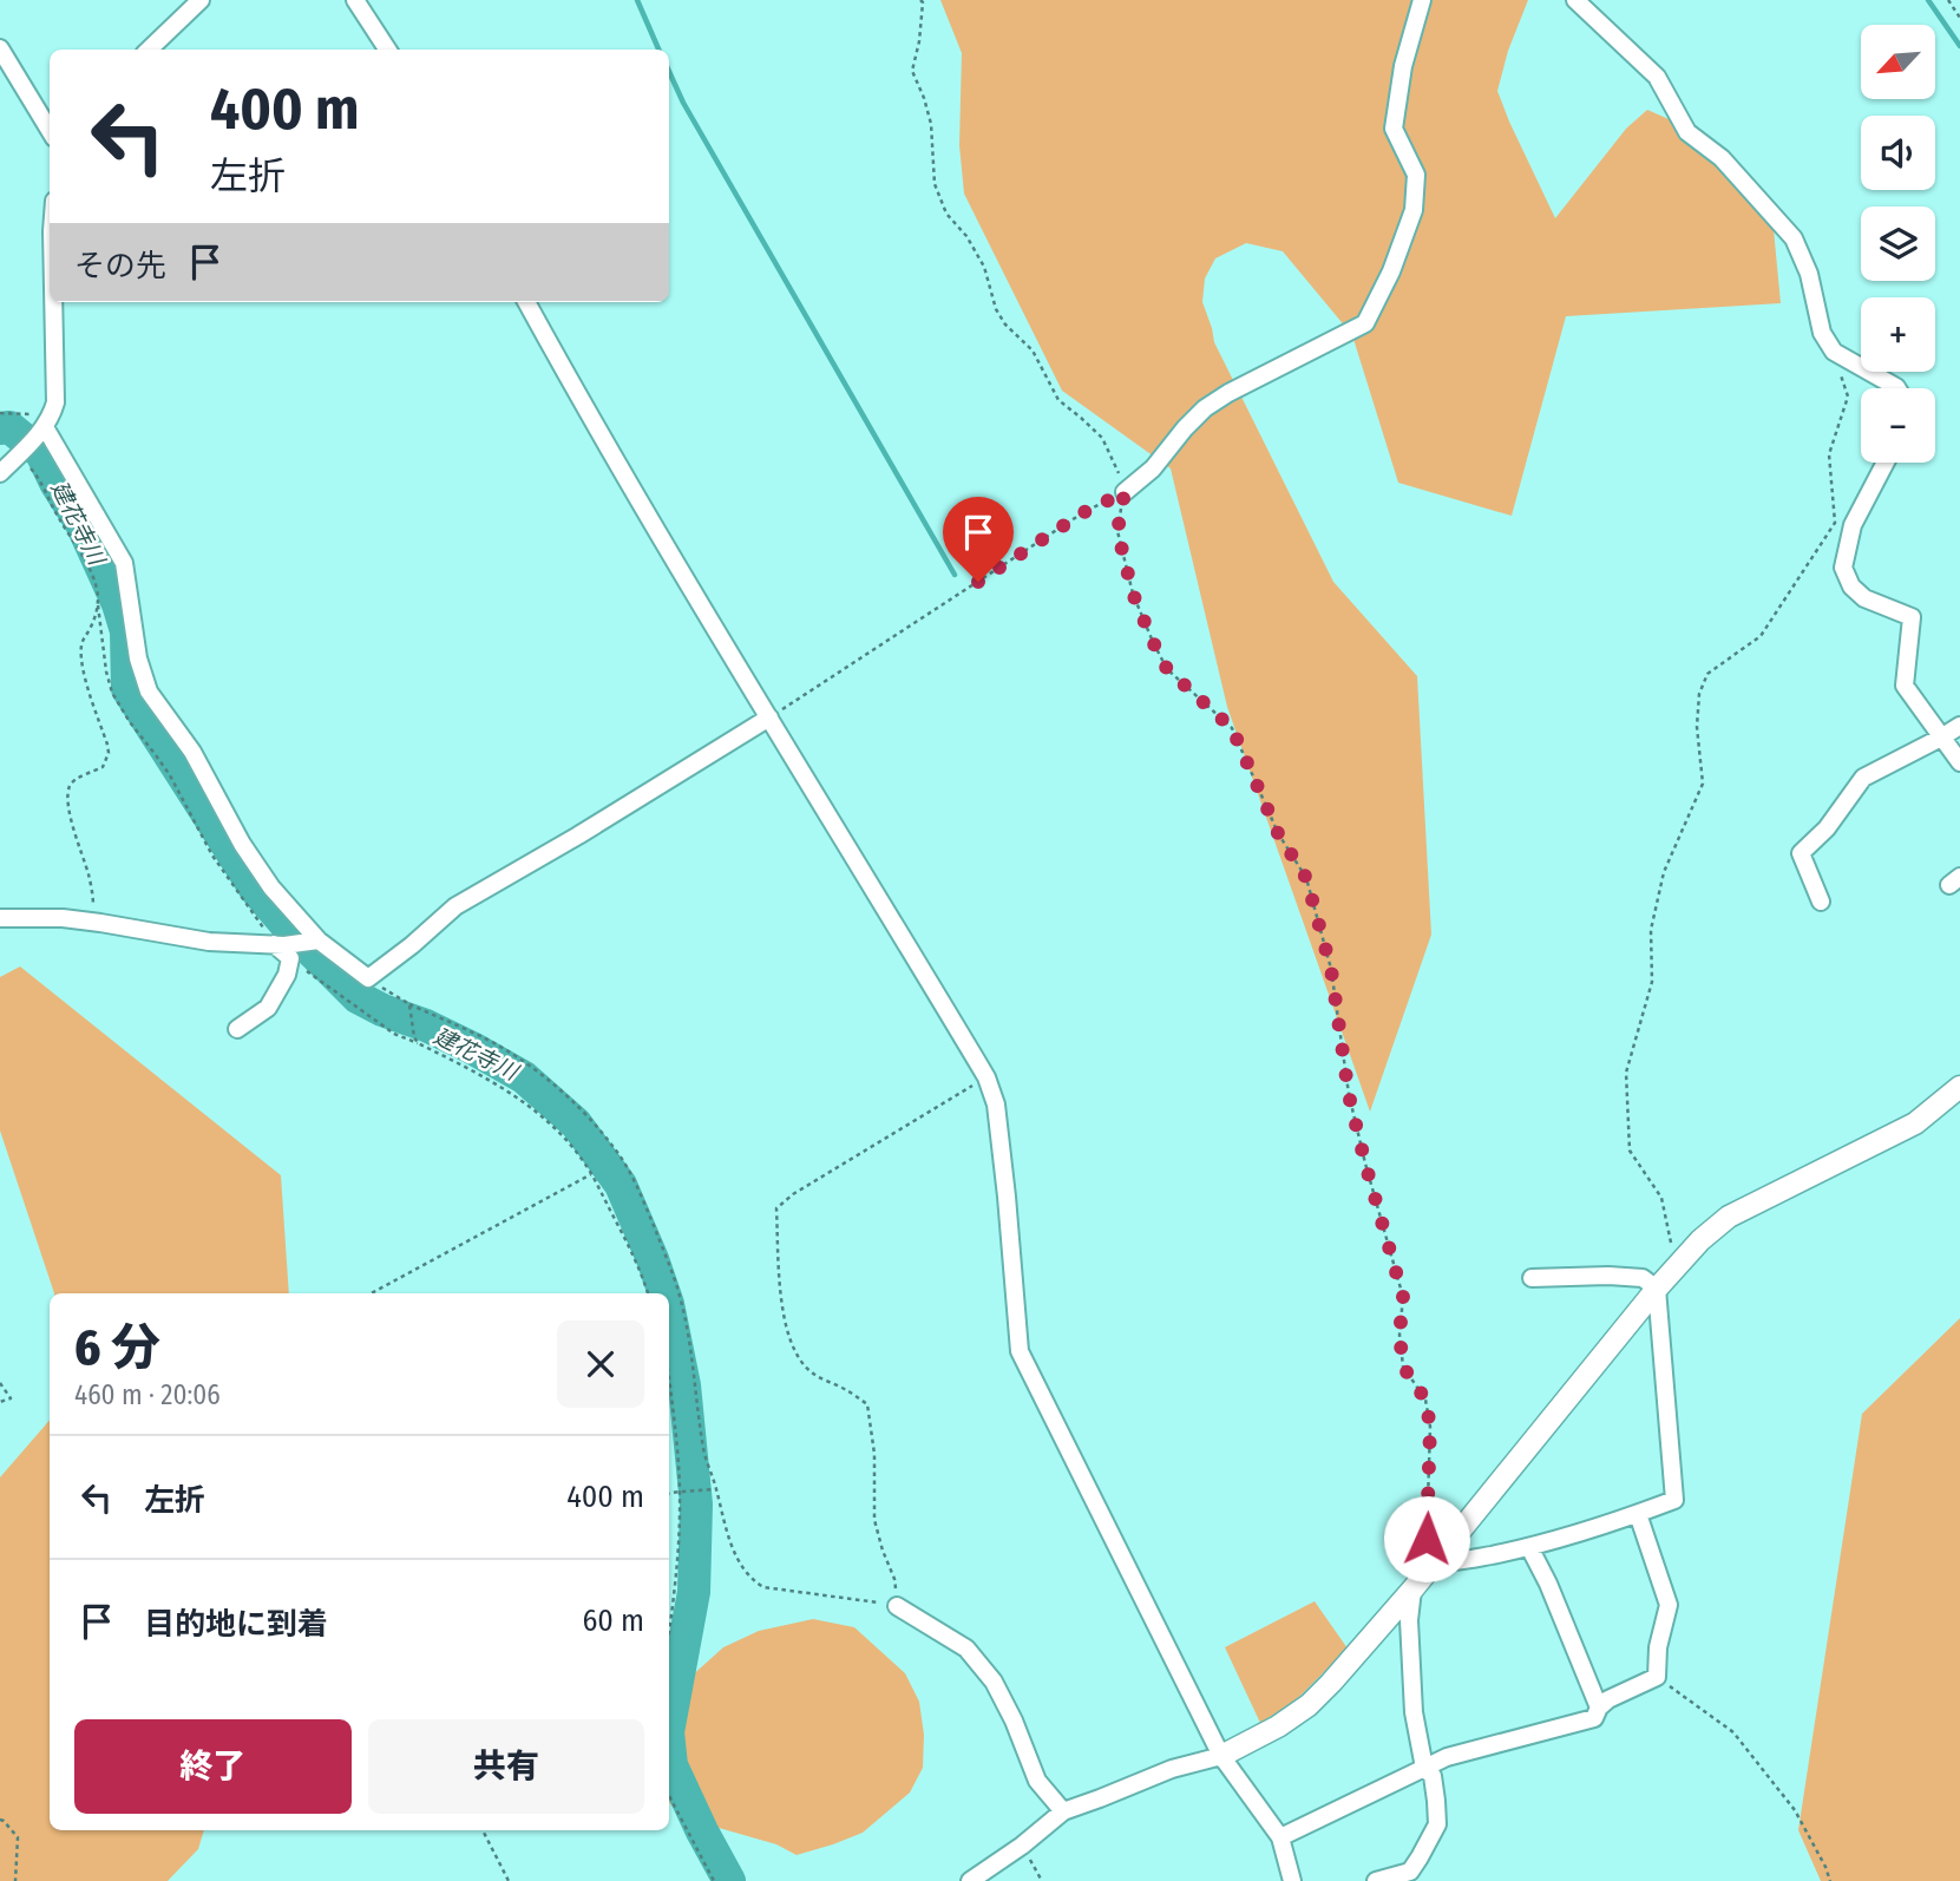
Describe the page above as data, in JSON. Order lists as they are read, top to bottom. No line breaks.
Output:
{"water":["建花寺川"],"north":"bottom left","page":{"map_buttons":["+","−"],"turn":["400 m","左折"],"then":"その先","heading":["6 分","460 m · 20:06"],"list":[{"name":"左折","value":"400 m"},{"name":"目的地に到着","value":"60 m"}],"buttons":["終了","共有"]}}
